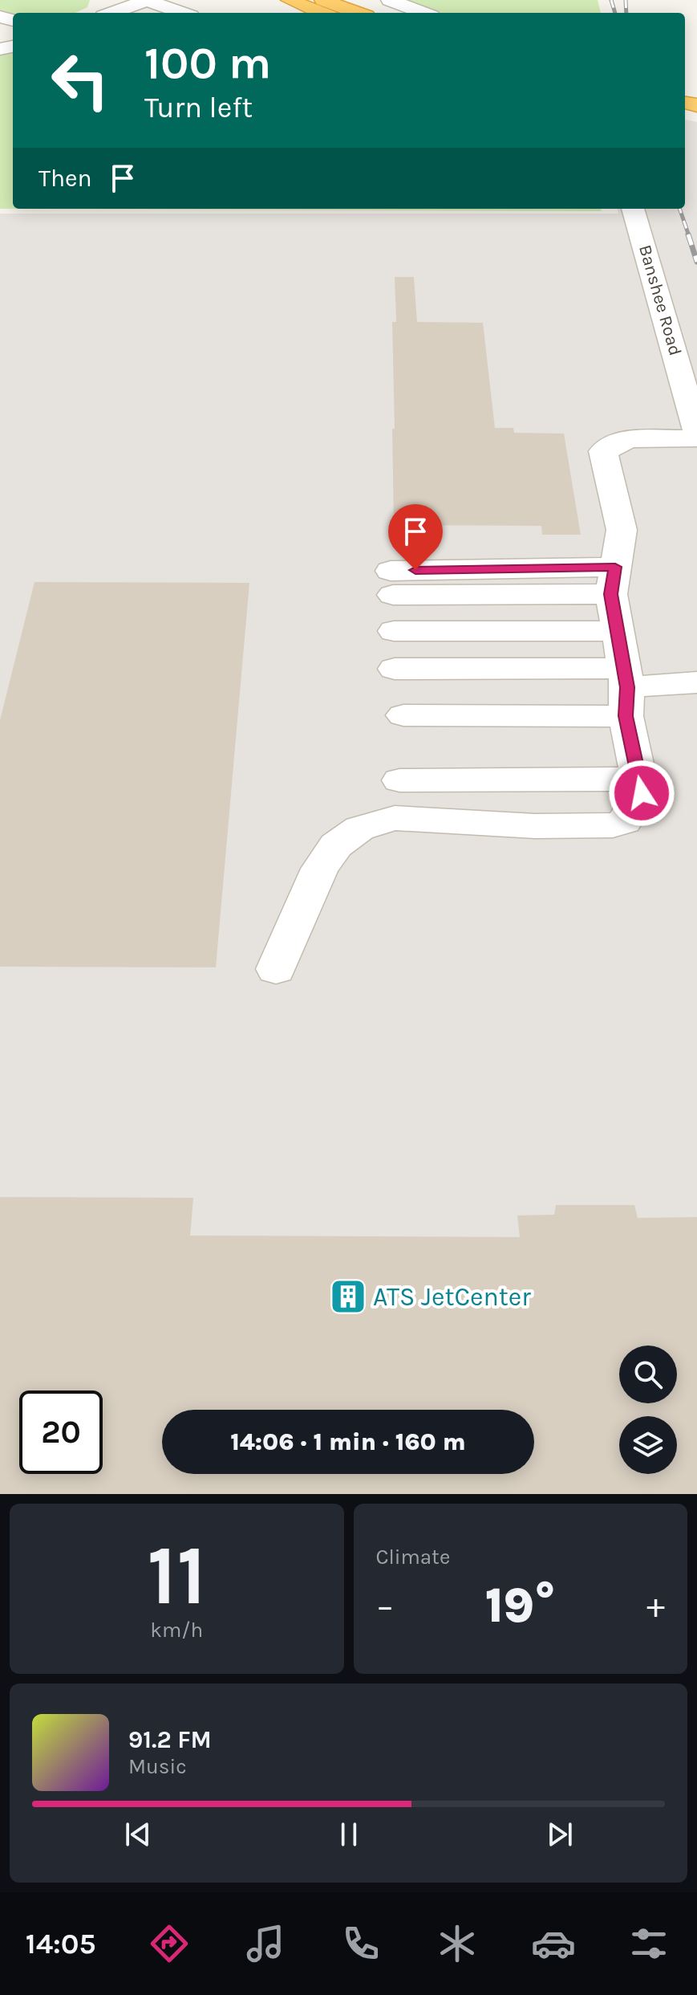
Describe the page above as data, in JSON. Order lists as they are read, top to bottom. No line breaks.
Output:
{"streets":{"street":["Banshee Road"]},"places":{"building":["ATS JetCenter"]},"page":{"turn":["100 m","Turn left"],"then":"Then","limit":"20","trip":"14:06 · 1 min · 160 m","tile":[["11","km/h"],"Climate"],"heat":["−","19°","+"],"song":["91.2 FM","Music"],"tabs":"14:05"}}
